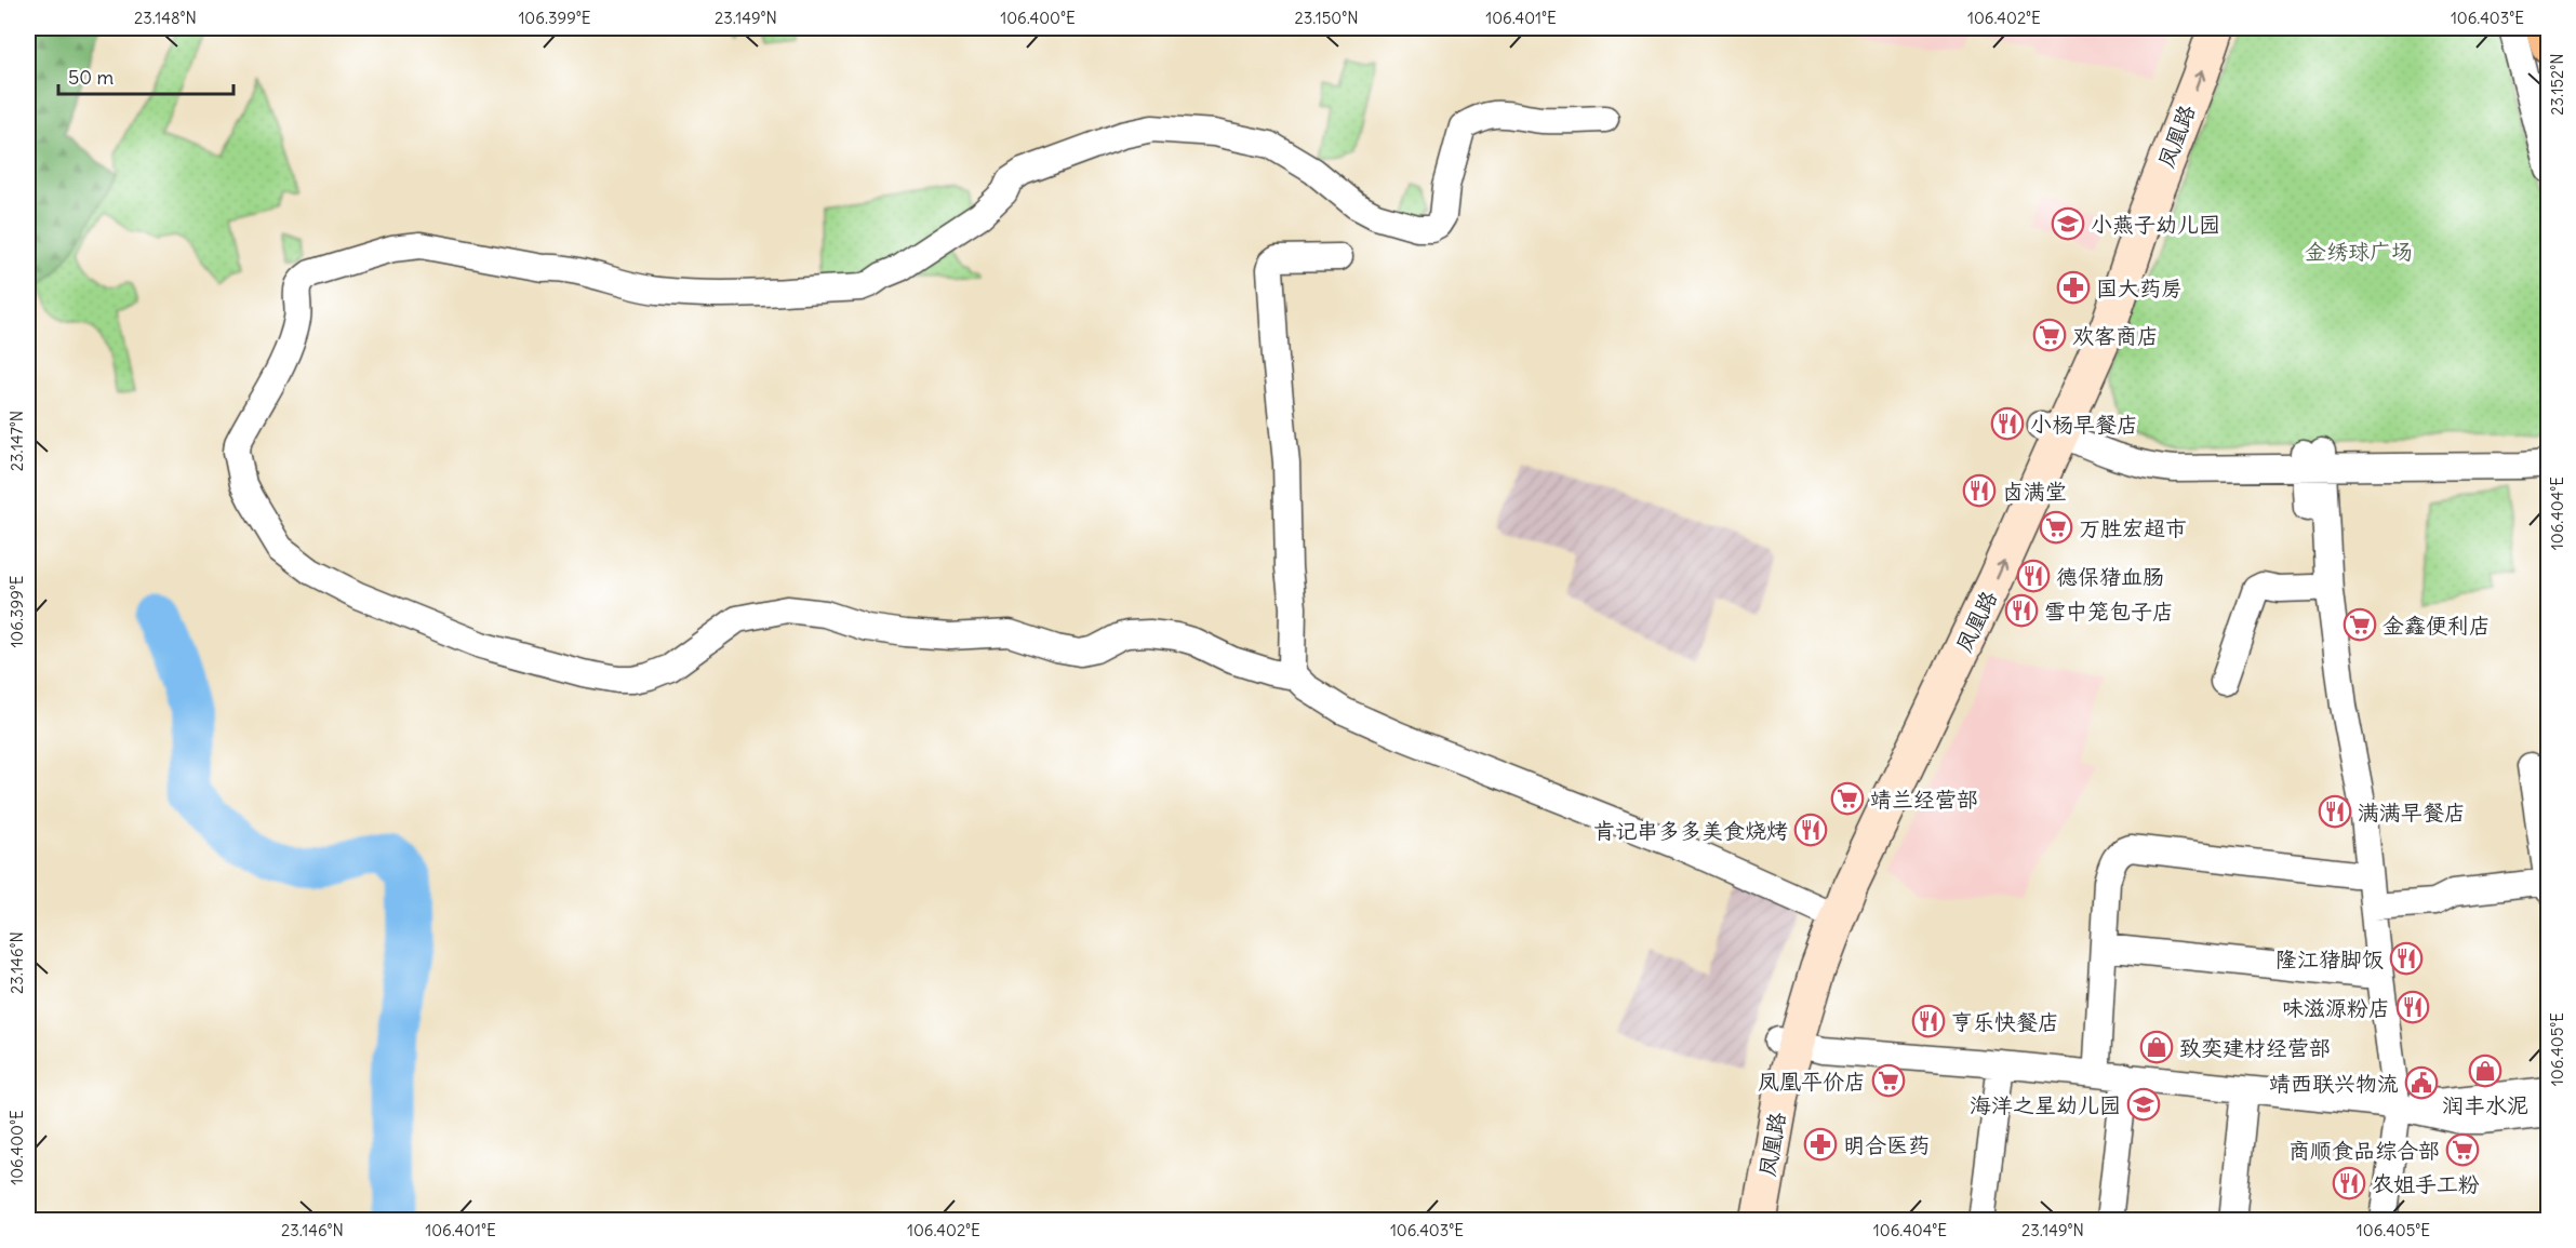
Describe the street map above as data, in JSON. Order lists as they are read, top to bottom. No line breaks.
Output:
{"streets":{"main road":["凤凰路"]},"parks":["金绣球广场"],"places":{"school or university":["小燕子幼儿园","海洋之星幼儿园"],"pharmacy":["国大药房","明合医药"],"supermarket":["欢客商店","万胜宏超市","金鑫便利店","靖兰经营部","凤凰平价店","商顺食品综合部"],"restaurant":["小杨早餐店","卤满堂","德保猪血肠","雪中笼包子店","满满早餐店","肯记串多多美食烧烤","隆江猪脚饭","味滋源粉店","亨乐快餐店","农姐手工粉"],"shop":["致奕建材经营部","润丰水泥"],"public building":["靖西联兴物流"]},"scale_bar":"50 m","coordinates":["23.148°N","106.399°E","23.149°N","106.400°E","23.150°N","106.401°E","106.402°E","106.403°E","23.152°N","23.147°N","106.404°E","23.146°N","106.405°E"]}
